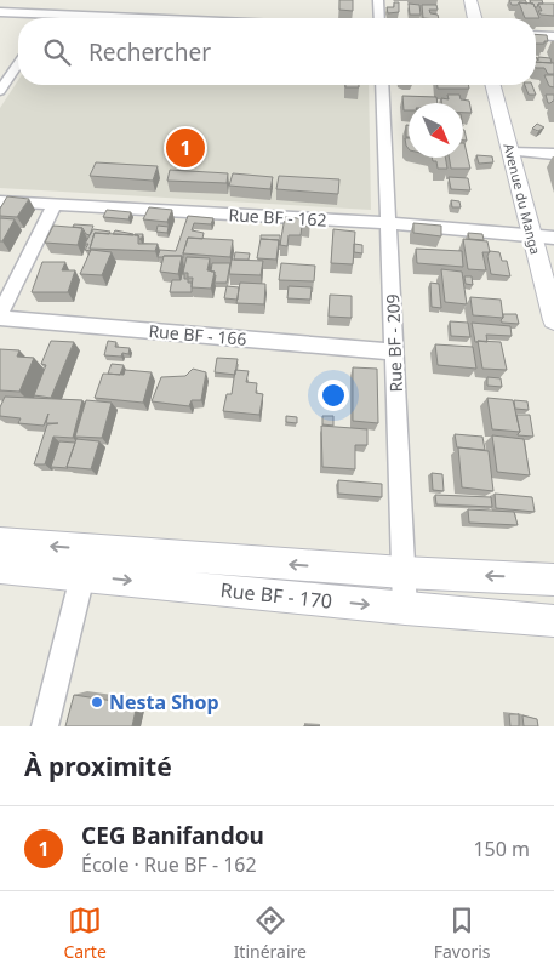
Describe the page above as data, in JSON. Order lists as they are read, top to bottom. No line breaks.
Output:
{"streets":{"main road":["Avenue du Manga","Rue BF - 170"],"street":["Rue BF - 162","Rue BF - 166","Rue BF - 209"]},"crossings":[["Avenue du Manga","Rue BF - 162"],["Rue BF - 162","Rue BF - 209"],["Rue BF - 166","Rue BF - 209"],["Rue BF - 209","Rue BF - 170"]],"places":["Nesta Shop"],"north":"bottom right","page":{"search":"Rechercher","pins":"1","heading":"À proximité","list":[{"mark":"1","name":"CEG Banifandou","note":"École · Rue BF - 162","value":"150 m"}],"nav":["Carte","Itinéraire","Favoris"]}}
